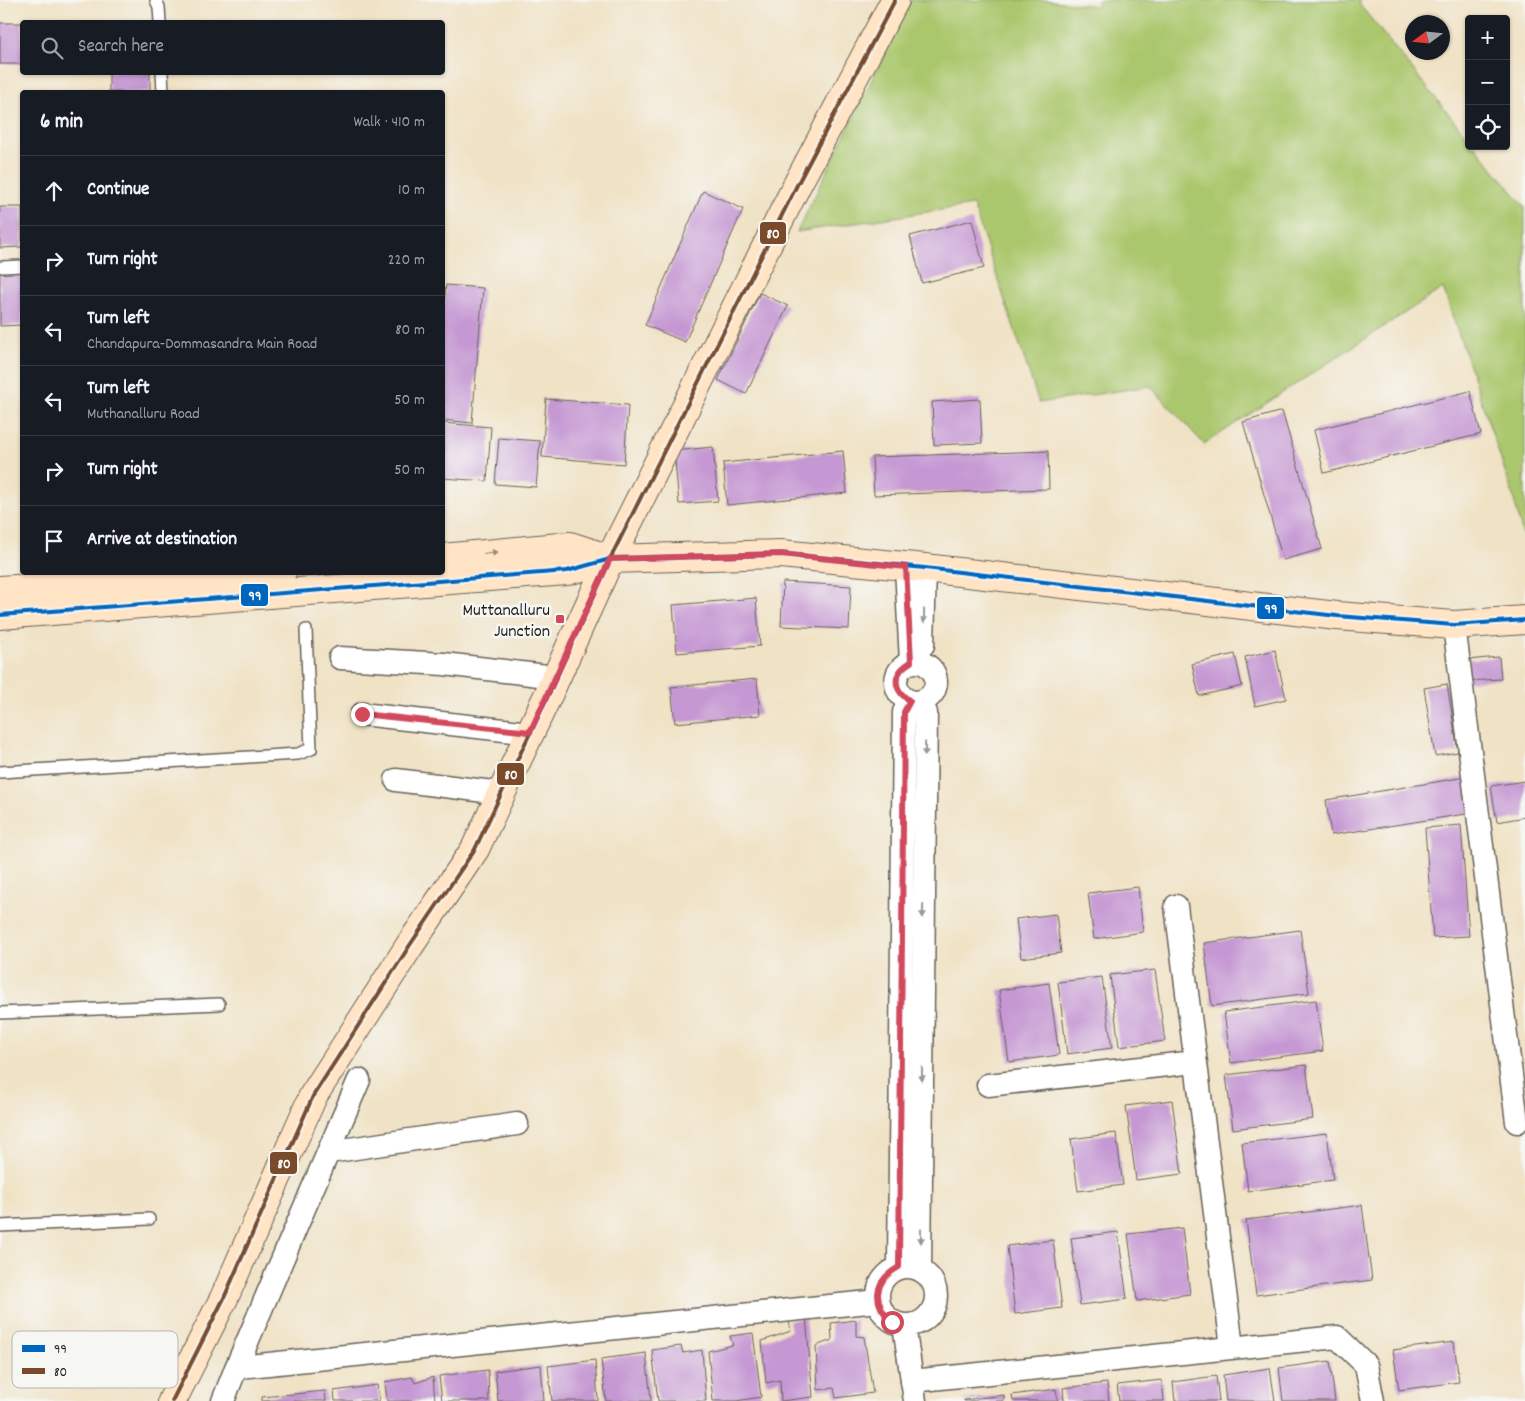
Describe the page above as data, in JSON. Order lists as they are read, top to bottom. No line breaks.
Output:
{"places":{"transit":["Muttanalluru Junction"]},"lines":["transit line 80","transit line 99"],"legend":["99","80"],"north":"left","page":{"map_buttons":["+","−"],"search":"Search here","heading":["6 min","Walk · 410 m"],"list":[["Continue","10 m"],["Turn right","220 m"],["Turn left","Chandapura-Dommasandra Main Road","80 m"],["Turn left","Muthanalluru Road","50 m"],["Turn right","50 m"],"Arrive at destination"]}}
